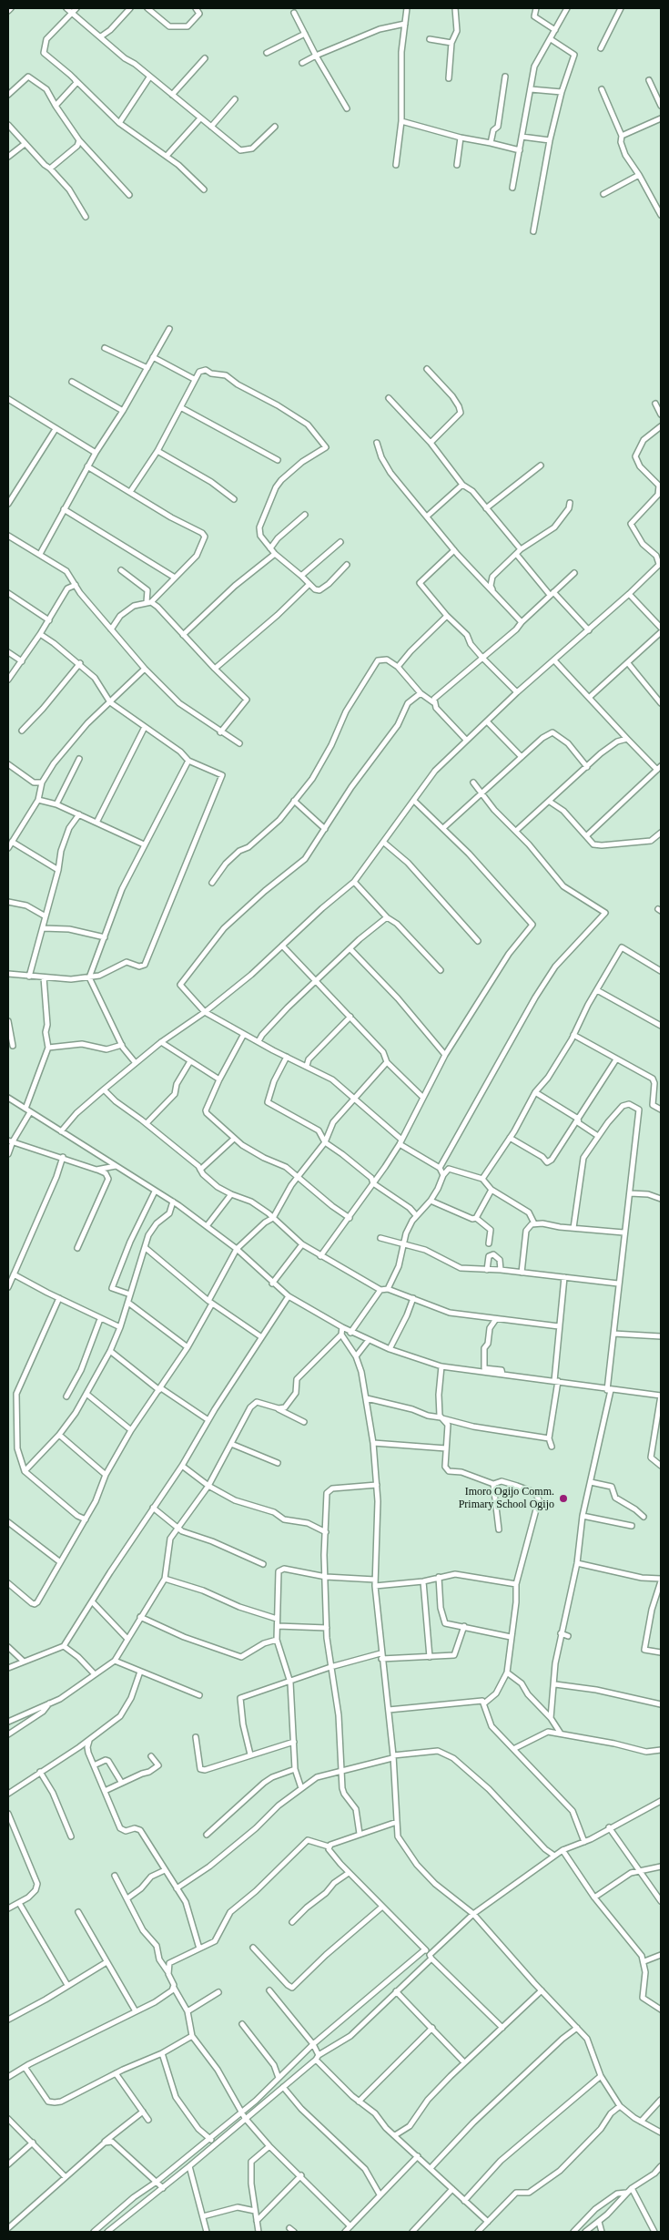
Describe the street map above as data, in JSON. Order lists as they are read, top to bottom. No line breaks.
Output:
{"places":["Imoro Ogijo Comm. Primary School Ogijo"]}
